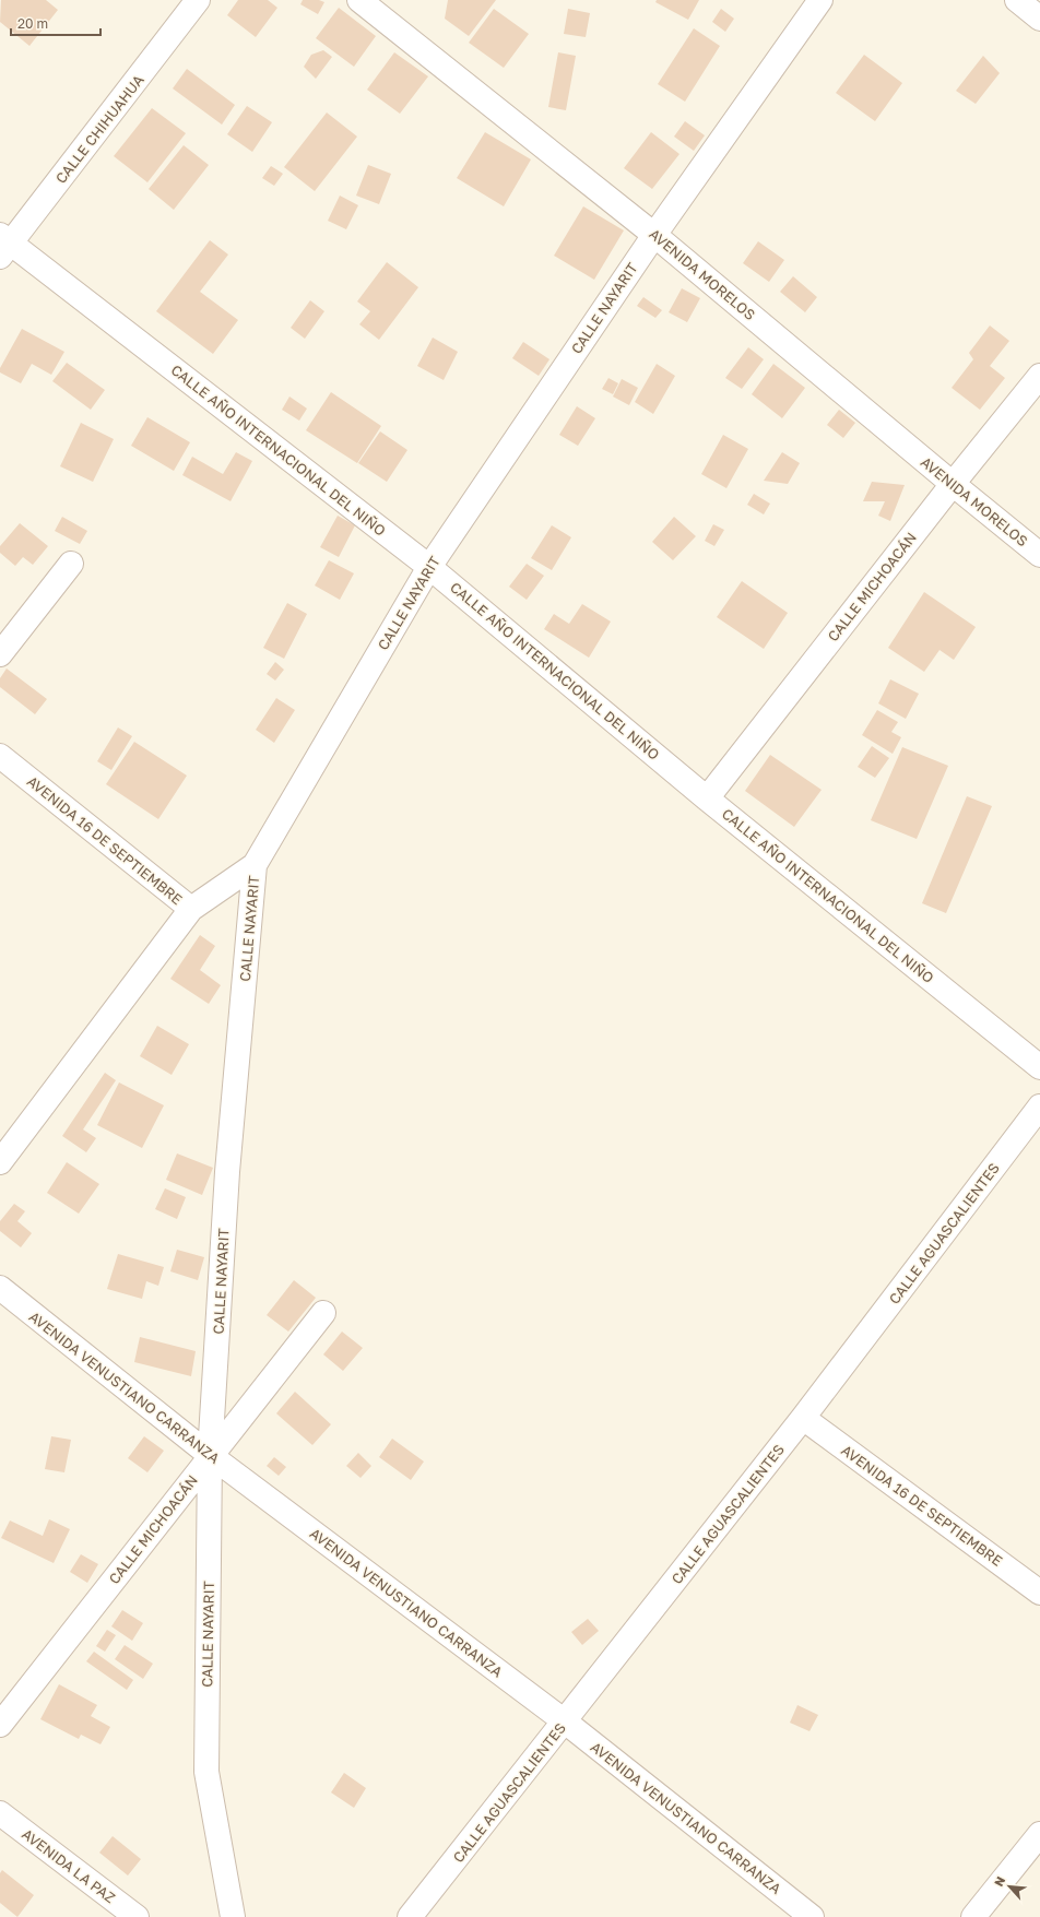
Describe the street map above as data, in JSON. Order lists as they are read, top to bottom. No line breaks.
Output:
{"streets":{"street":["CALLE CHIHUAHUA","AVENIDA MORELOS","CALLE NAYARIT","CALLE AÑO INTERNACIONAL DEL NIÑO","CALLE MICHOACÁN","AVENIDA 16 DE SEPTIEMBRE","CALLE AGUASCALIENTES","AVENIDA VENUSTIANO CARRANZA","AVENIDA LA PAZ"]},"crossings":[["CALLE CHIHUAHUA","CALLE AÑO INTERNACIONAL DEL NIÑO"],["AVENIDA MORELOS","CALLE NAYARIT"],["AVENIDA MORELOS","CALLE MICHOACÁN"],["CALLE NAYARIT","CALLE AÑO INTERNACIONAL DEL NIÑO"],["CALLE NAYARIT","CALLE MICHOACÁN"],["CALLE NAYARIT","AVENIDA 16 DE SEPTIEMBRE"],["CALLE NAYARIT","AVENIDA VENUSTIANO CARRANZA"],["CALLE AÑO INTERNACIONAL DEL NIÑO","CALLE MICHOACÁN"],["CALLE MICHOACÁN","AVENIDA VENUSTIANO CARRANZA"],["AVENIDA 16 DE SEPTIEMBRE","CALLE AGUASCALIENTES"],["CALLE AGUASCALIENTES","AVENIDA VENUSTIANO CARRANZA"]],"scale_bar":"20 m","north":"top left"}
